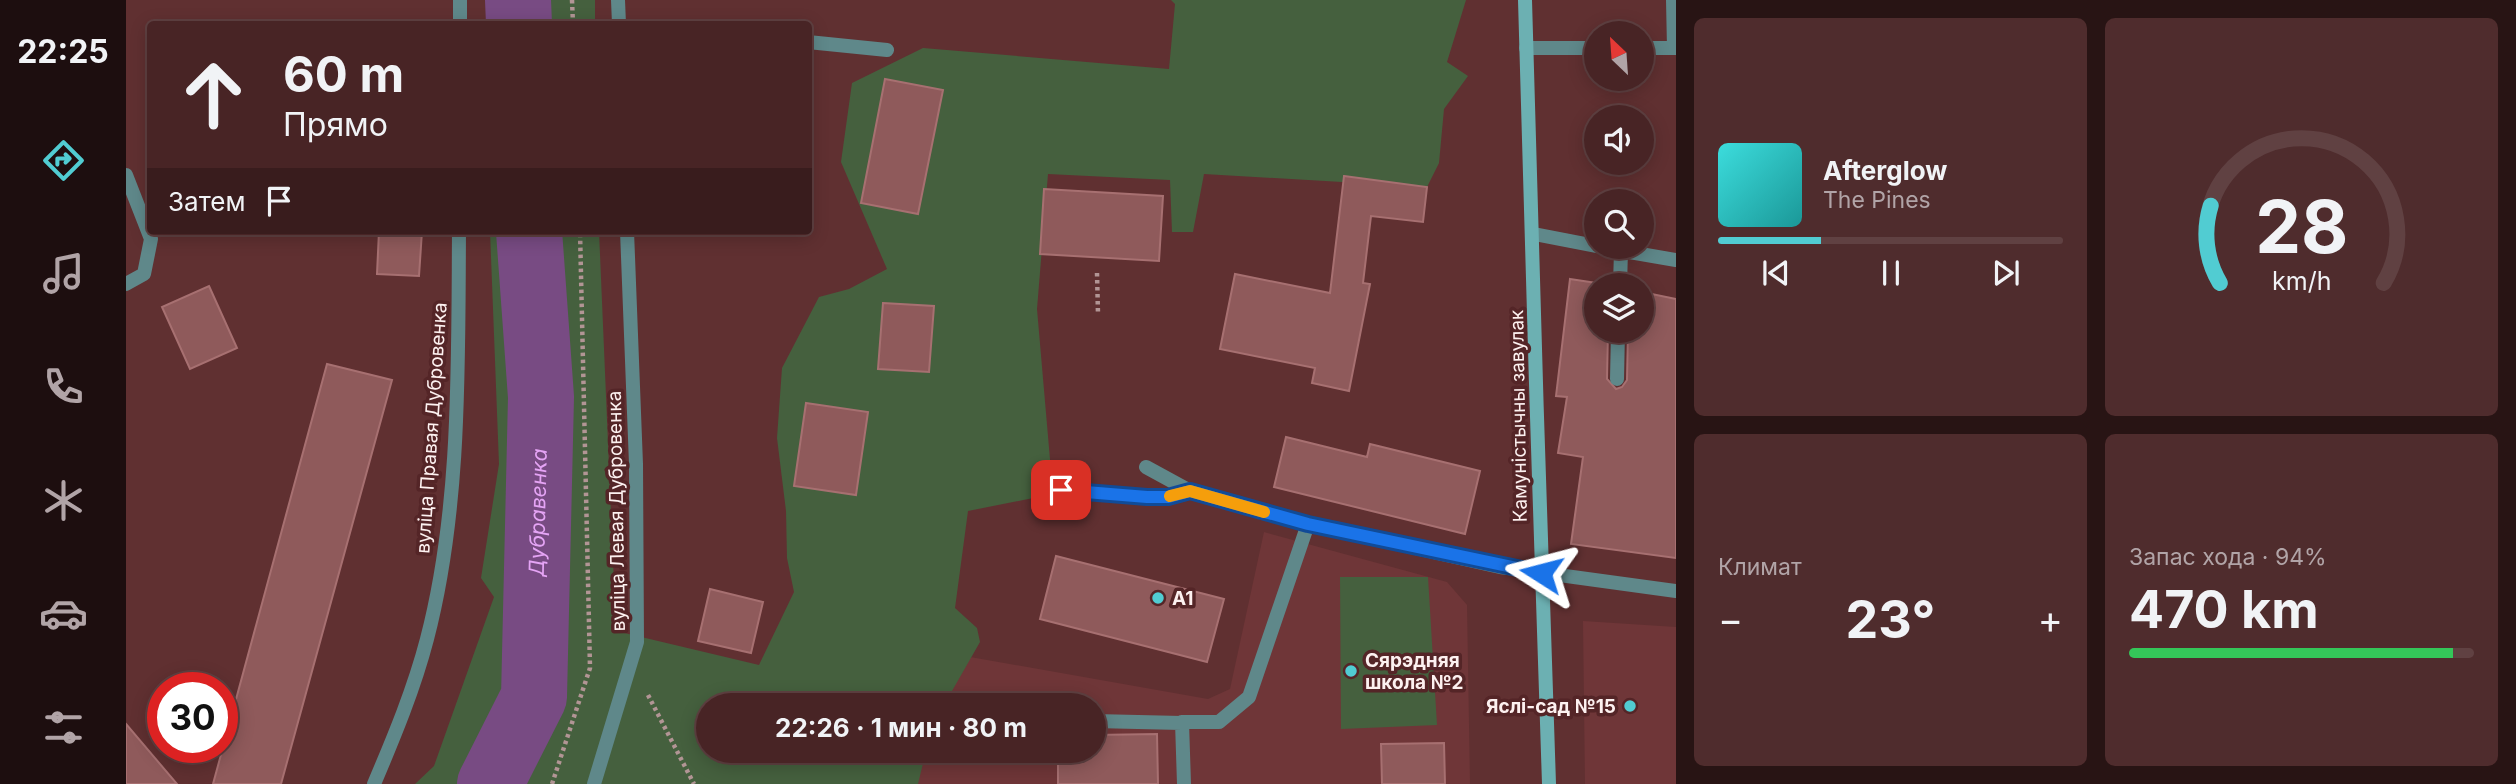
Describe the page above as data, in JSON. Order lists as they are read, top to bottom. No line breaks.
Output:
{"streets":{"street":["Камуністычны завулак","вуліца Правая Дубровенка","вуліца Левая Дубровенка"]},"water":["Дубравенка"],"places":["A1","Сярэдняя школа №2","Яслі-сад №15"],"north":"top left","page":{"tabs":"22:25","turn":["60 m","Прямо"],"song":["Afterglow","The Pines"],"then":"Затем","tile":["Климат",["Запас хода · 94%","470 km"]],"heat":["−","23°","+"],"limit":"30","trip":"22:26 · 1 мин · 80 m","gauge":["28","km/h"]}}
